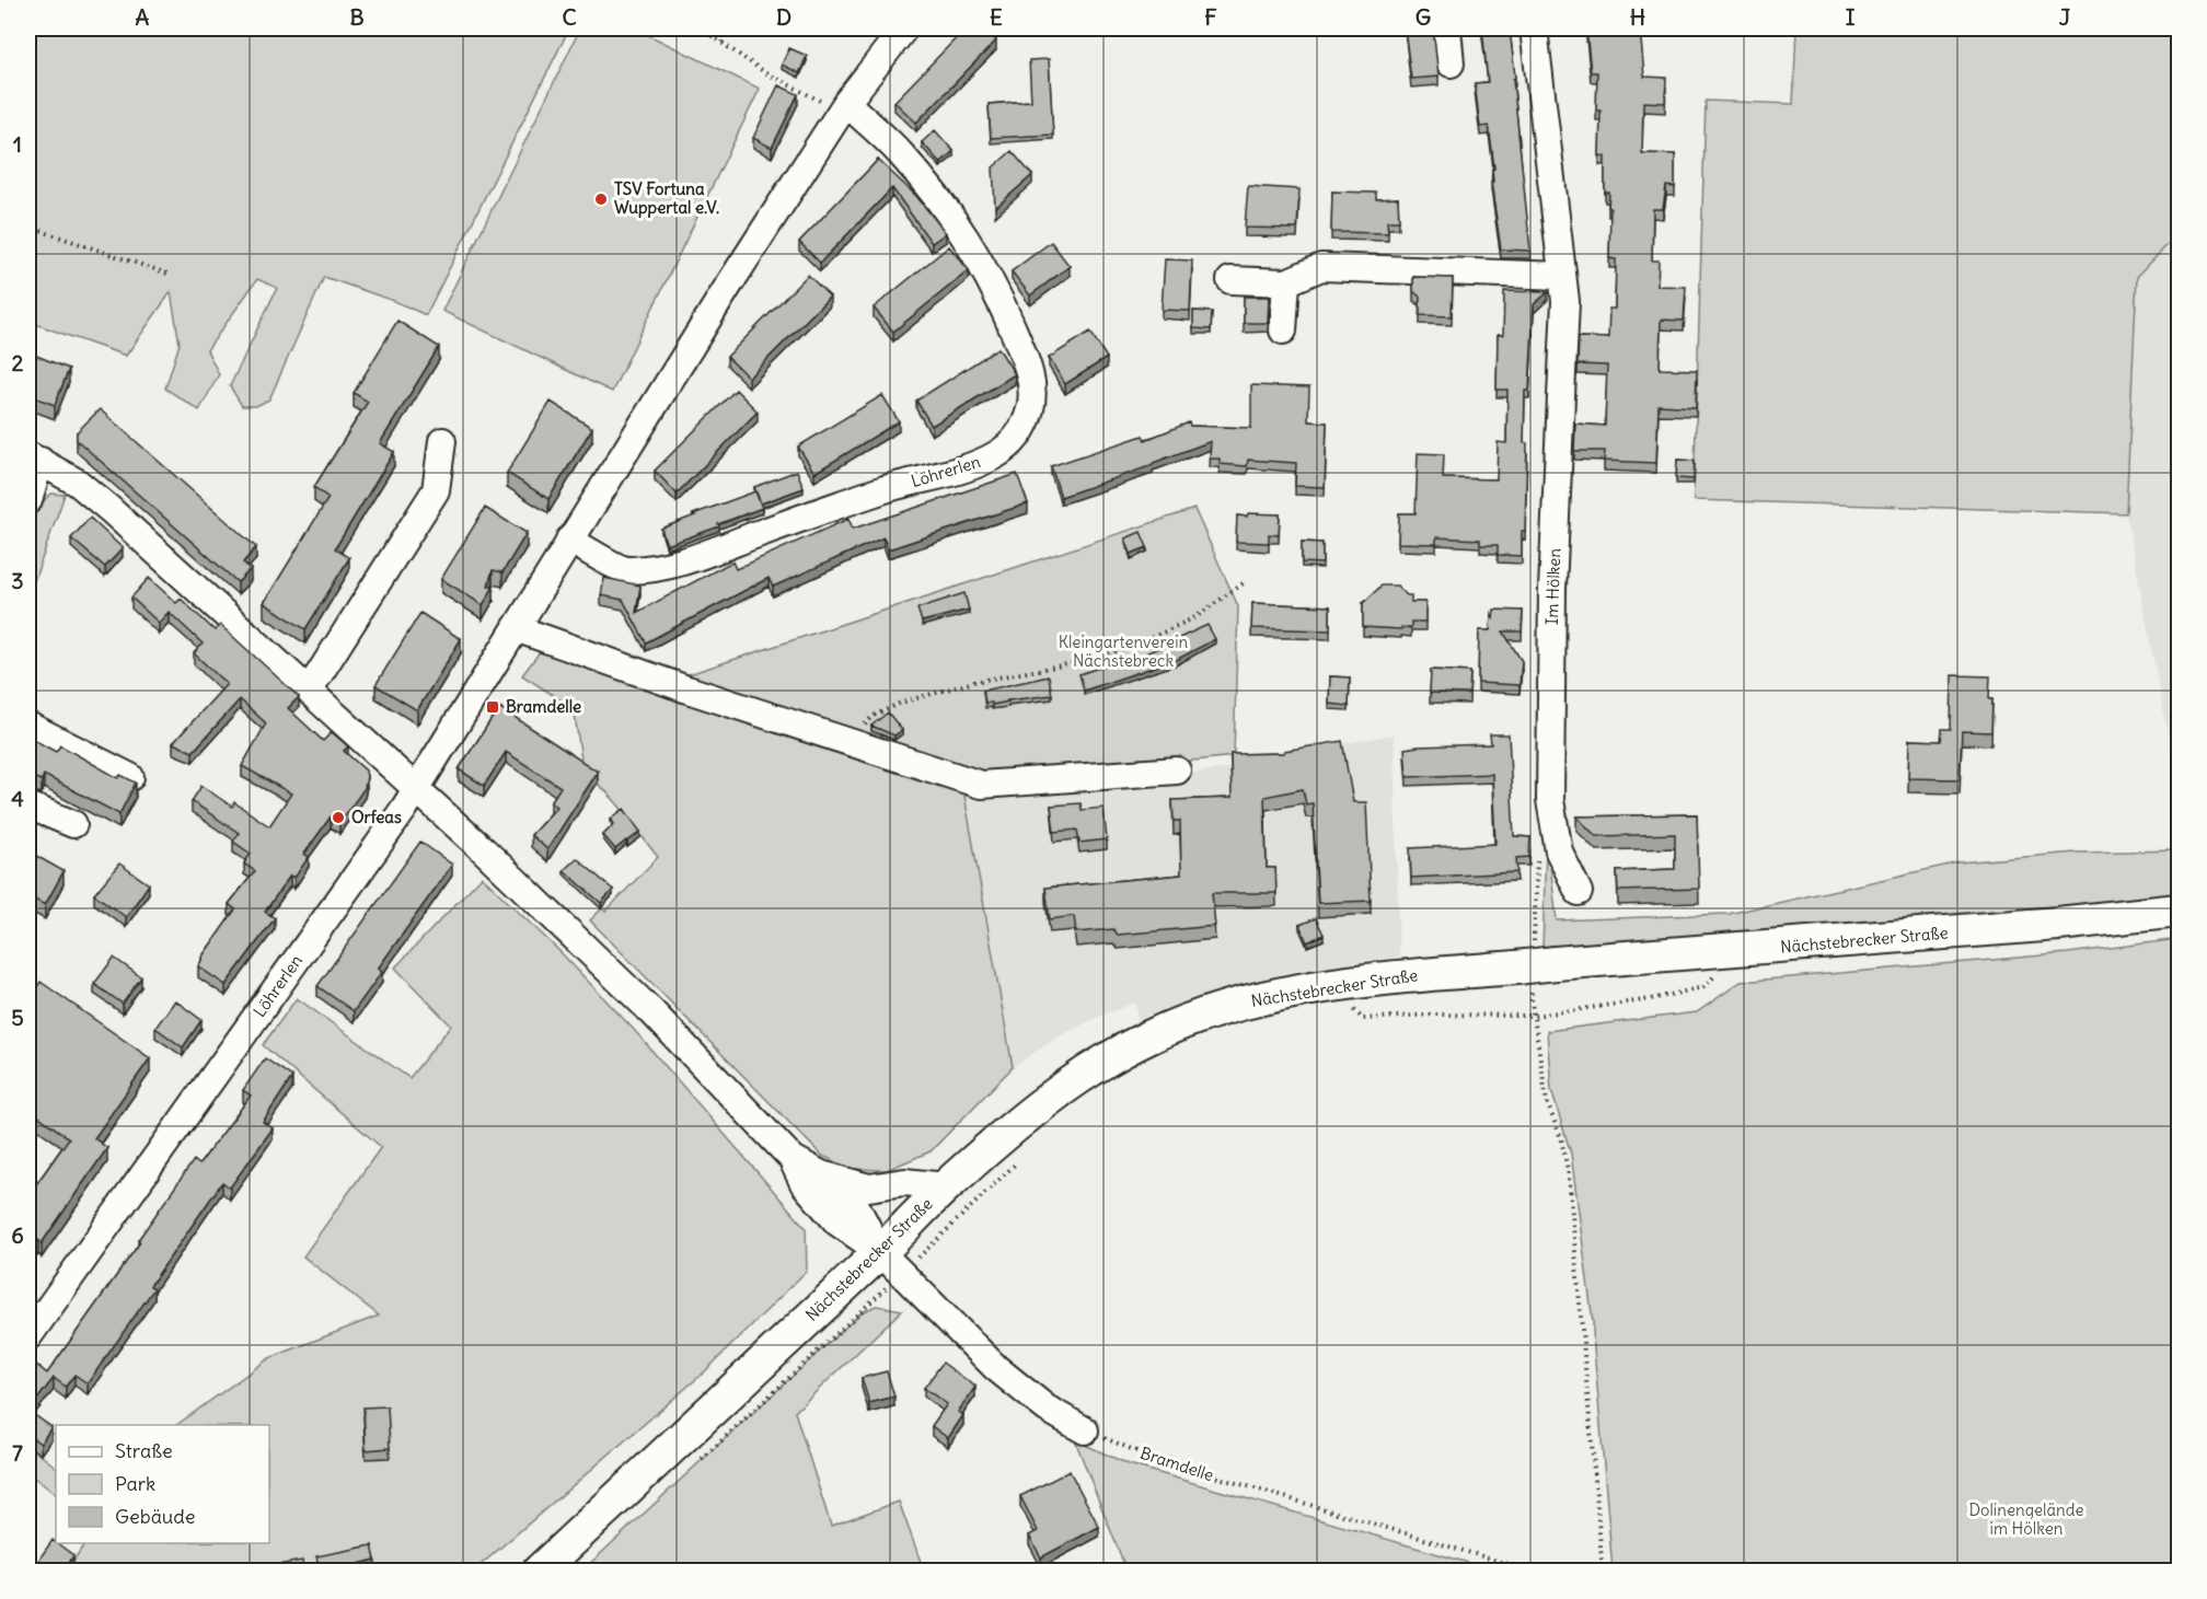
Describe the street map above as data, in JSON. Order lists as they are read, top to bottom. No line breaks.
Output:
{"streets":{"main road":["Nächstebrecker Straße"],"street":["Löhrerlen","Im Hölken"],"path":["Bramdelle"]},"parks":["Kleingartenverein Nächstebreck","Dolinengelände im Hölken"],"places":{"other":["TSV Fortuna Wuppertal e.V.","Orfeas"],"transit":["Bramdelle"]},"legend":["Straße","Park","Gebäude"],"grid":{"columns":["A","B","C","D","E","F","G","H","I","J"],"rows":["1","2","3","4","5","6","7"]}}
